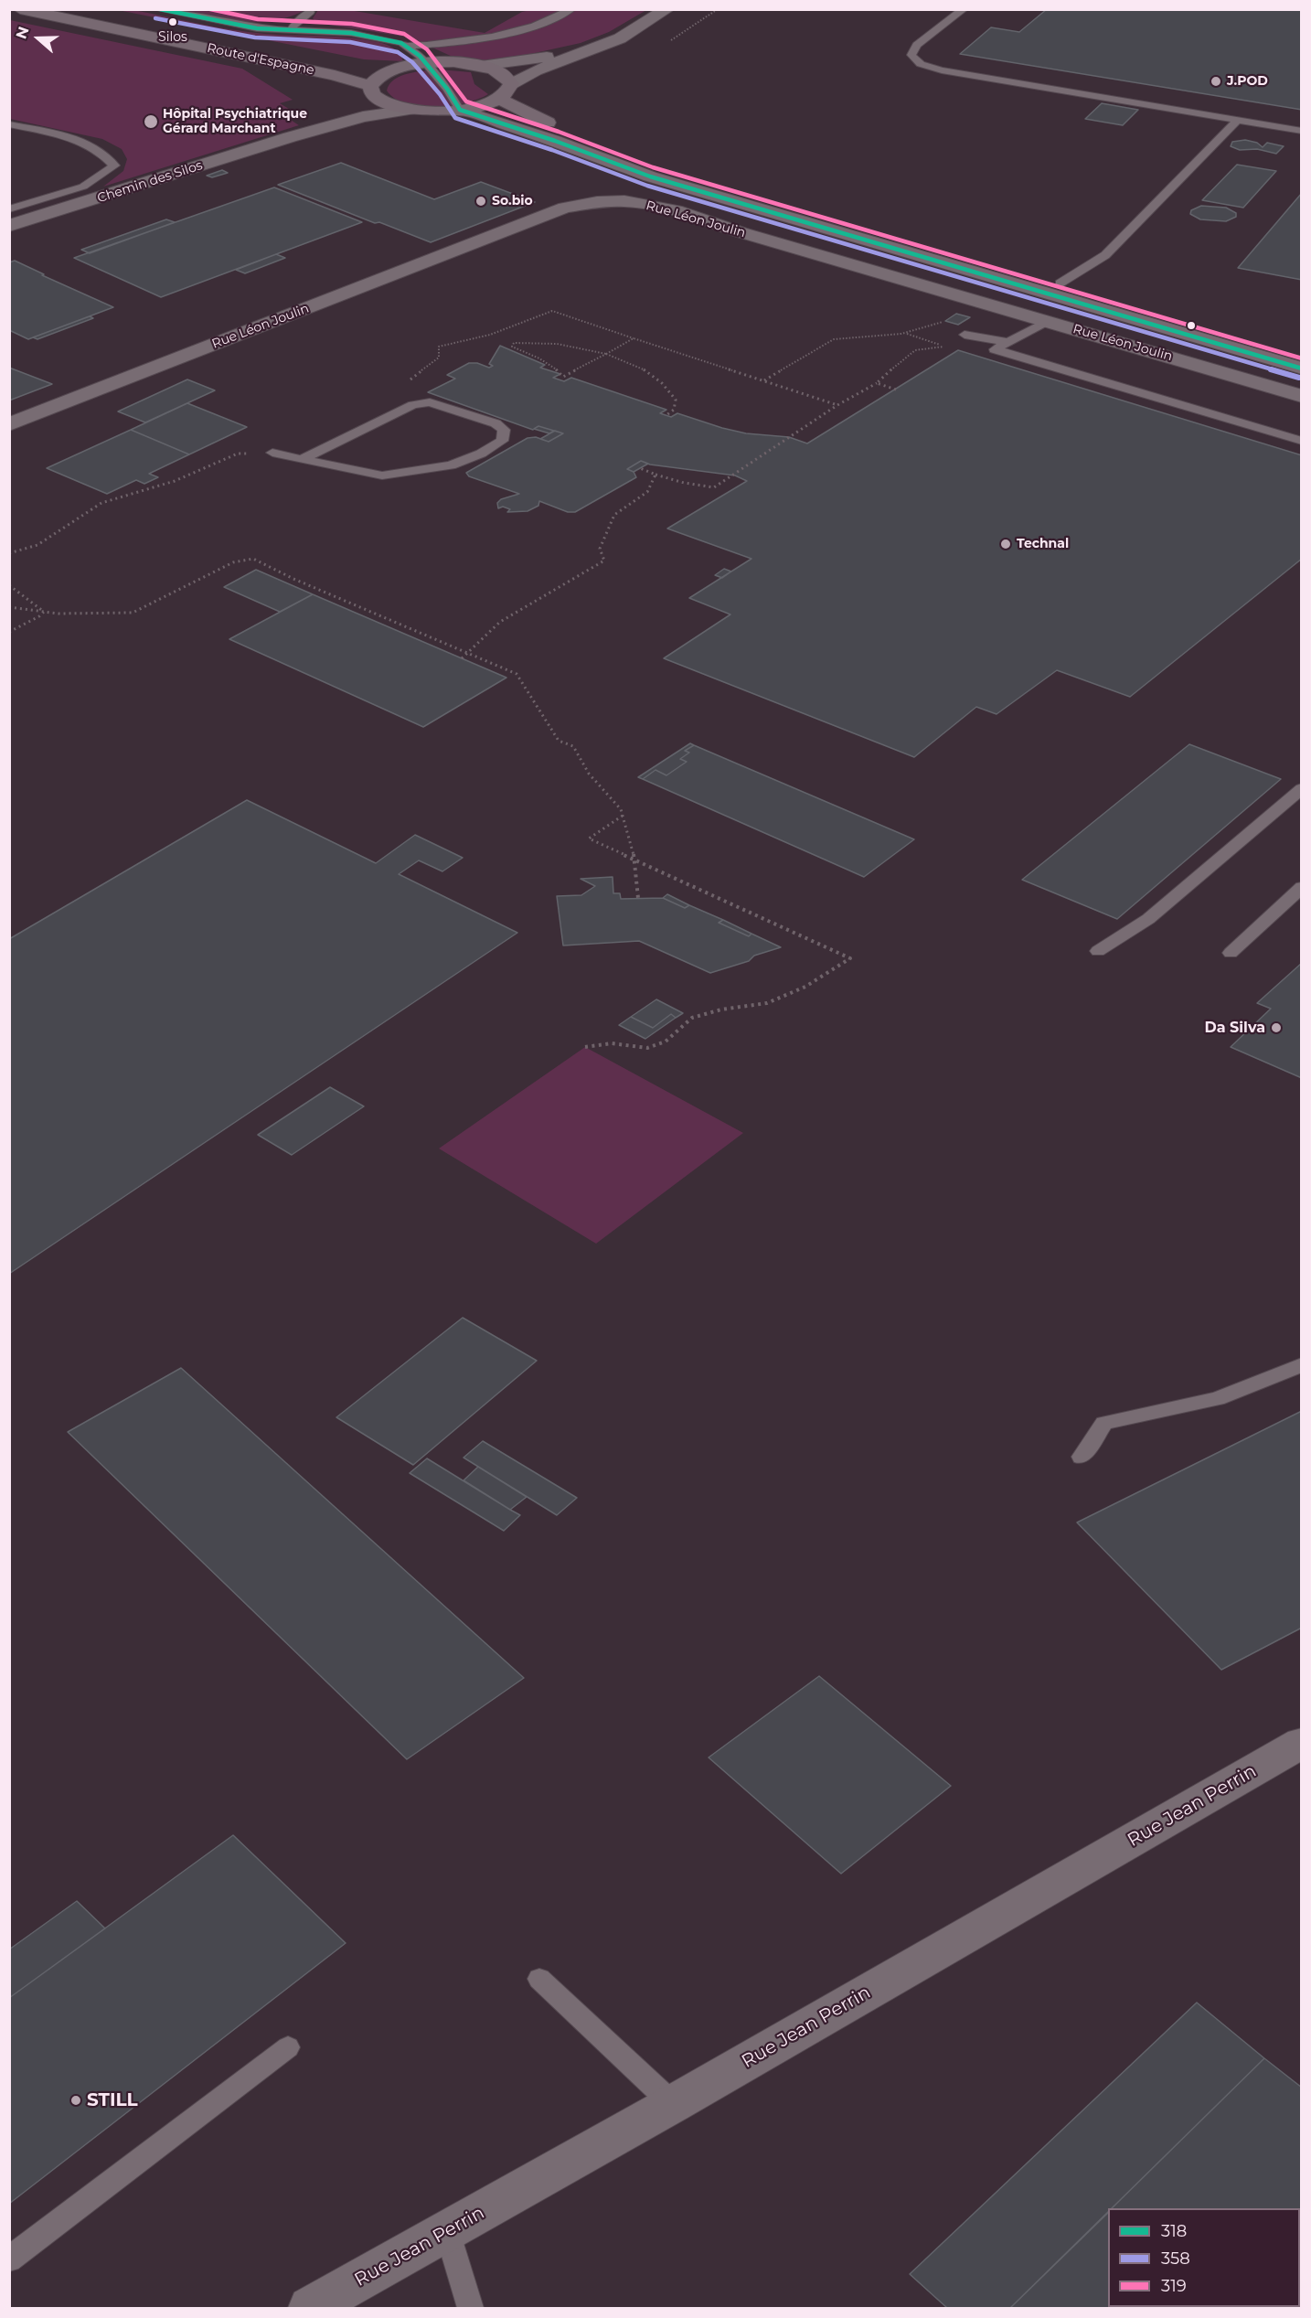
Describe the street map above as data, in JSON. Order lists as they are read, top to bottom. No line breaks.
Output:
{"streets":{"main road":["Route d'Espagne"],"street":["Chemin des Silos","Rue Léon Joulin","Rue Jean Perrin"]},"crossings":[["Route d'Espagne","Chemin des Silos"]],"places":["Silos","J.POD","Hôpital Psychiatrique Gérard Marchant","So.bio","Technal","Da Silva","STILL"],"lines":["transit line 318","transit line 319","transit line 358"],"legend":["318","358","319"],"north":"left"}
